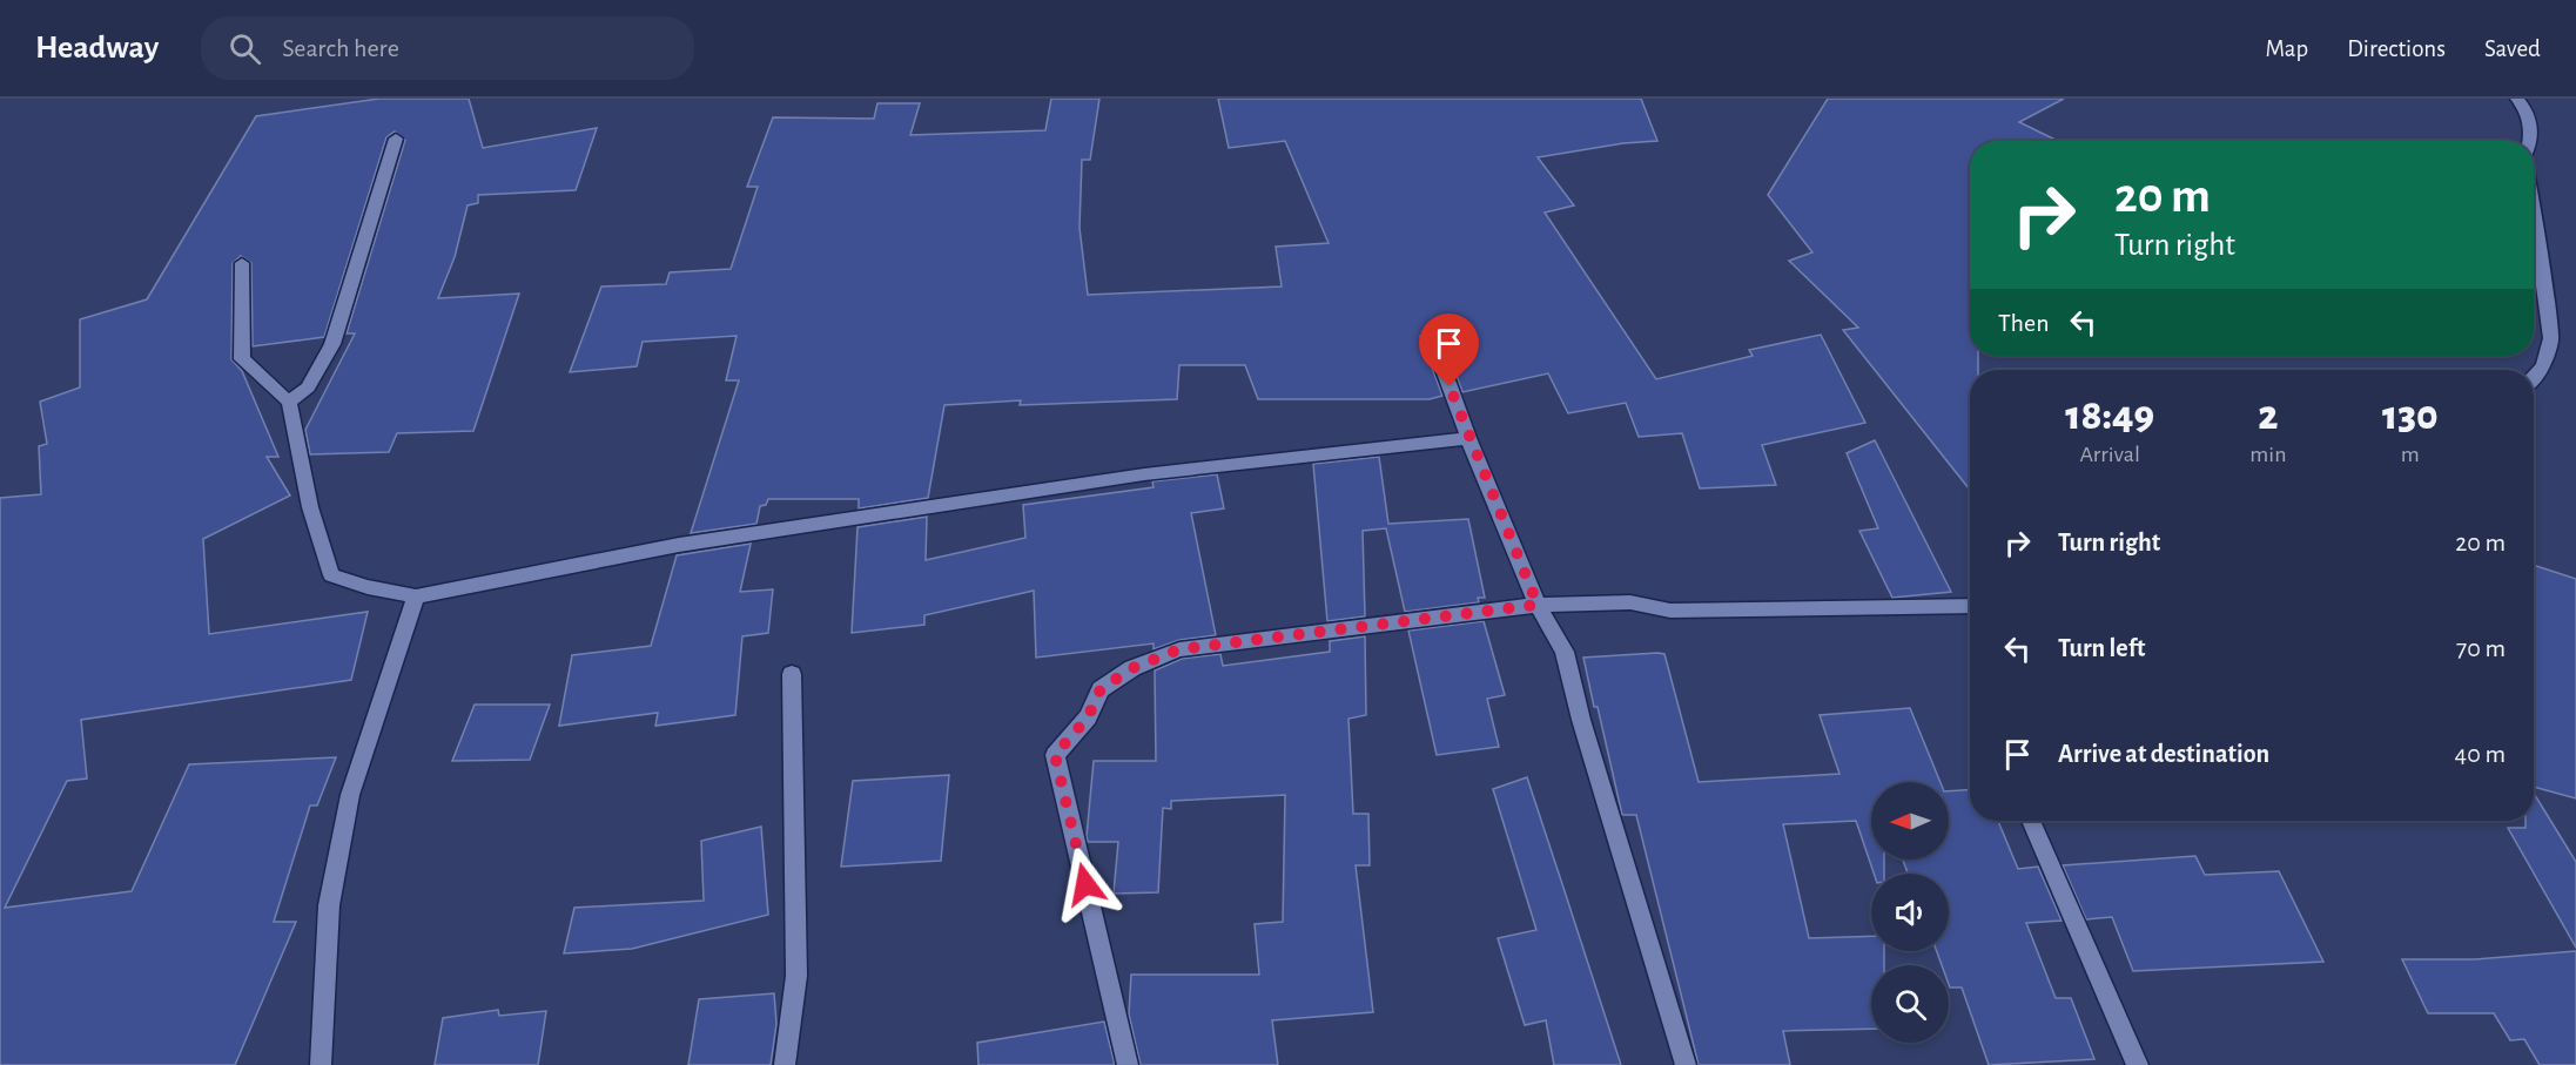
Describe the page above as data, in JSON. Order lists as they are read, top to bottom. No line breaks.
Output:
{"north":"left","page":{"header":"Headway","search":"Search here","nav":["Map","Directions","Saved"],"turn":["20 m","Turn right"],"then":"Then","eta":["18:49","Arrival","2","min","130","m"],"list":[{"name":"Turn right","value":"20 m"},{"name":"Turn left","value":"70 m"},{"name":"Arrive at destination","value":"40 m"}]}}
